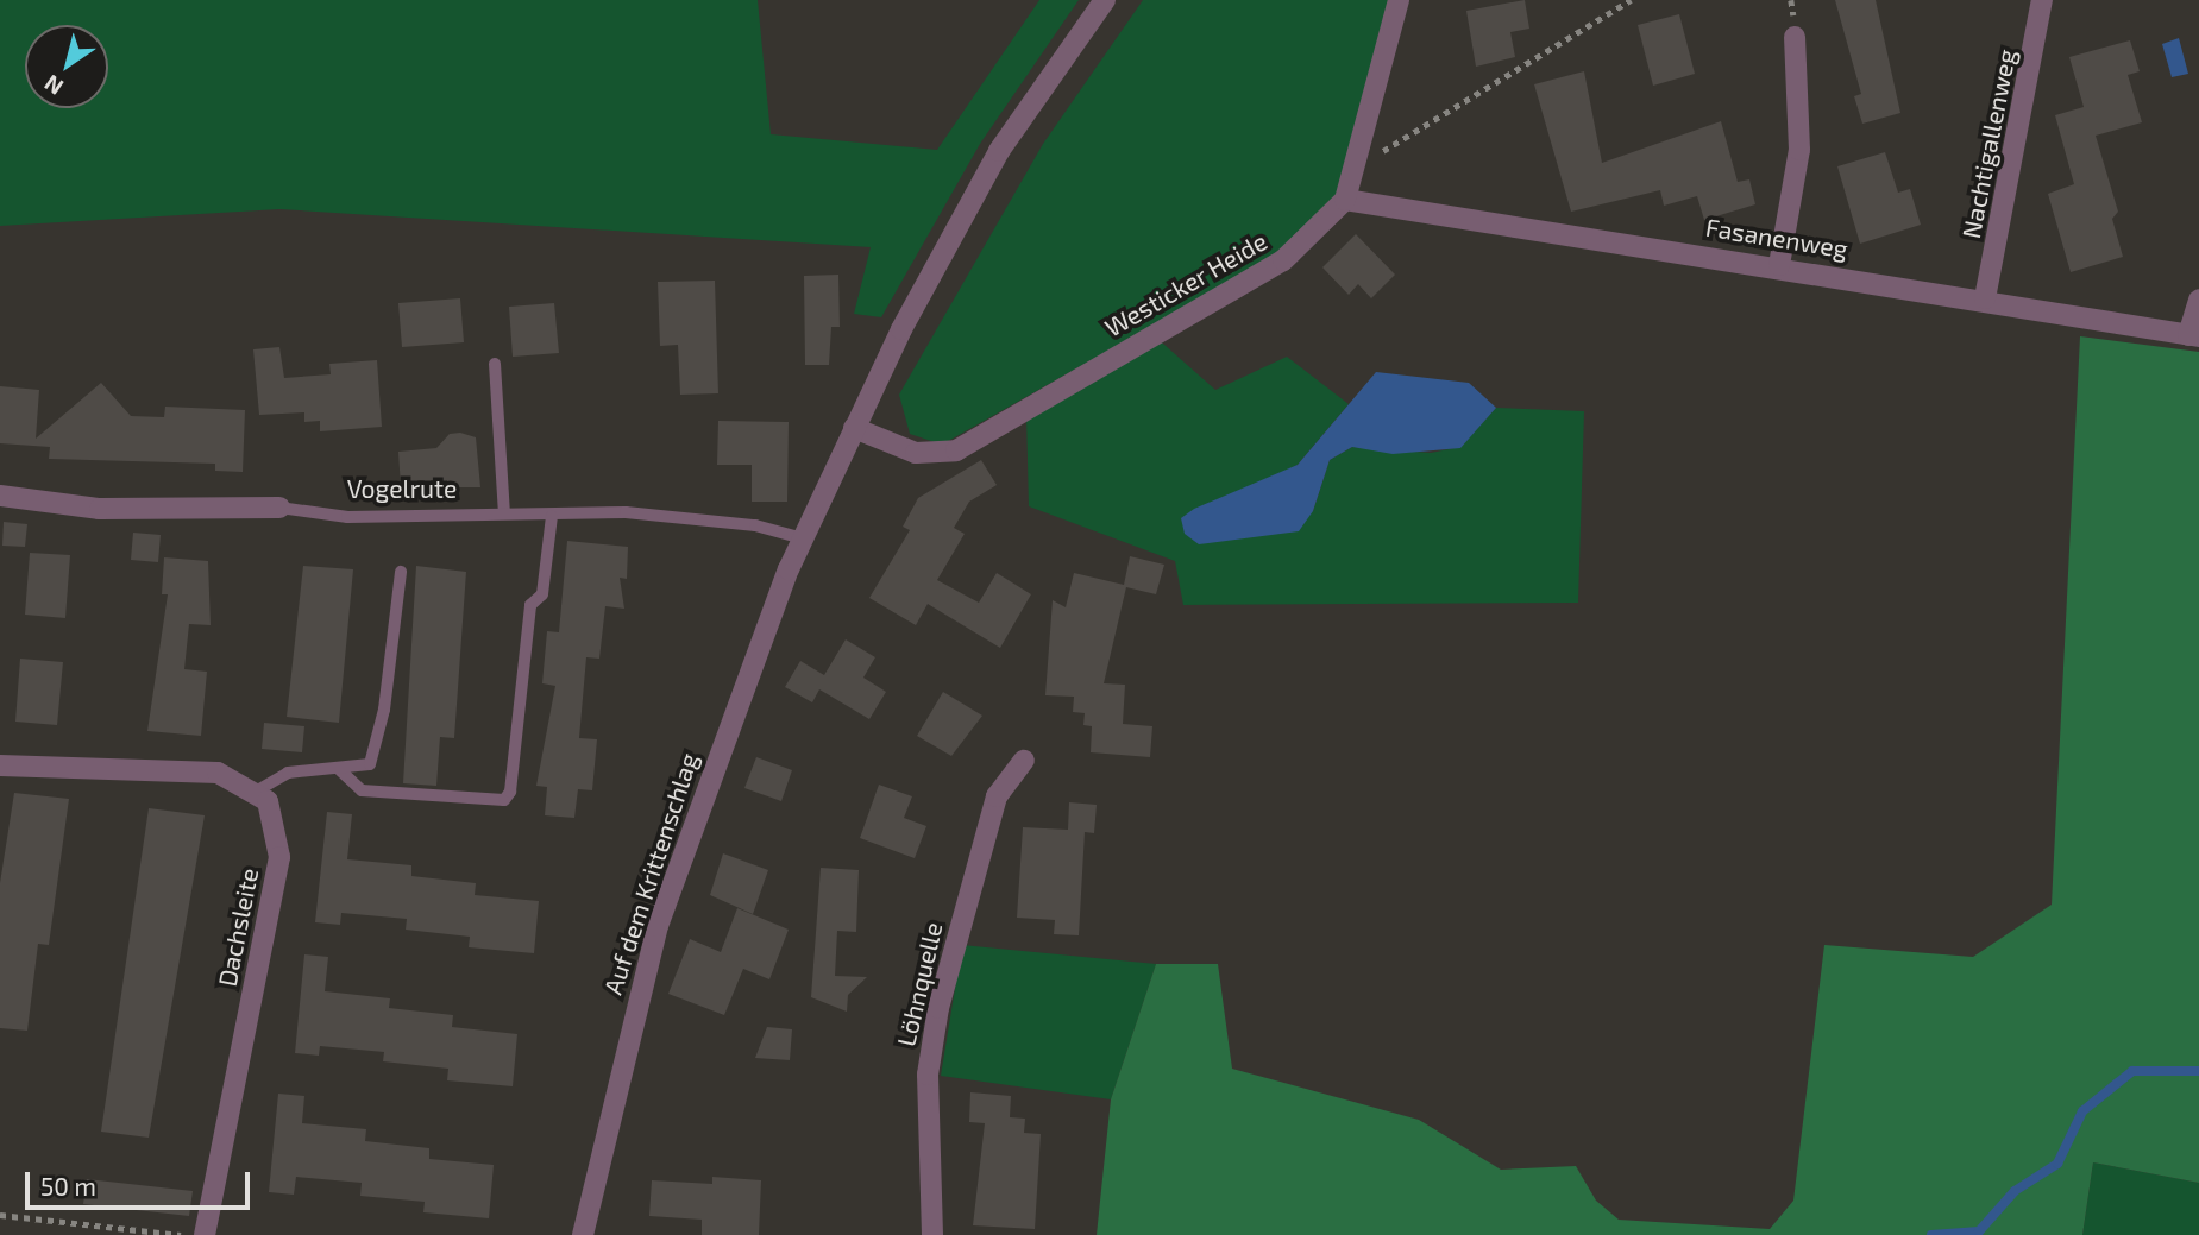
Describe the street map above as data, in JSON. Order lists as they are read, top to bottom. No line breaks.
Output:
{"streets":{"street":["Nachtigallenweg","Fasanenweg","Westicker Heide","Vogelrute","Auf dem Krittenschlag","Dachsleite","Löhnquelle"]},"crossings":[["Nachtigallenweg","Fasanenweg"],["Fasanenweg","Westicker Heide"],["Vogelrute","Auf dem Krittenschlag"]],"scale_bar":"50 m","north":"bottom left"}
